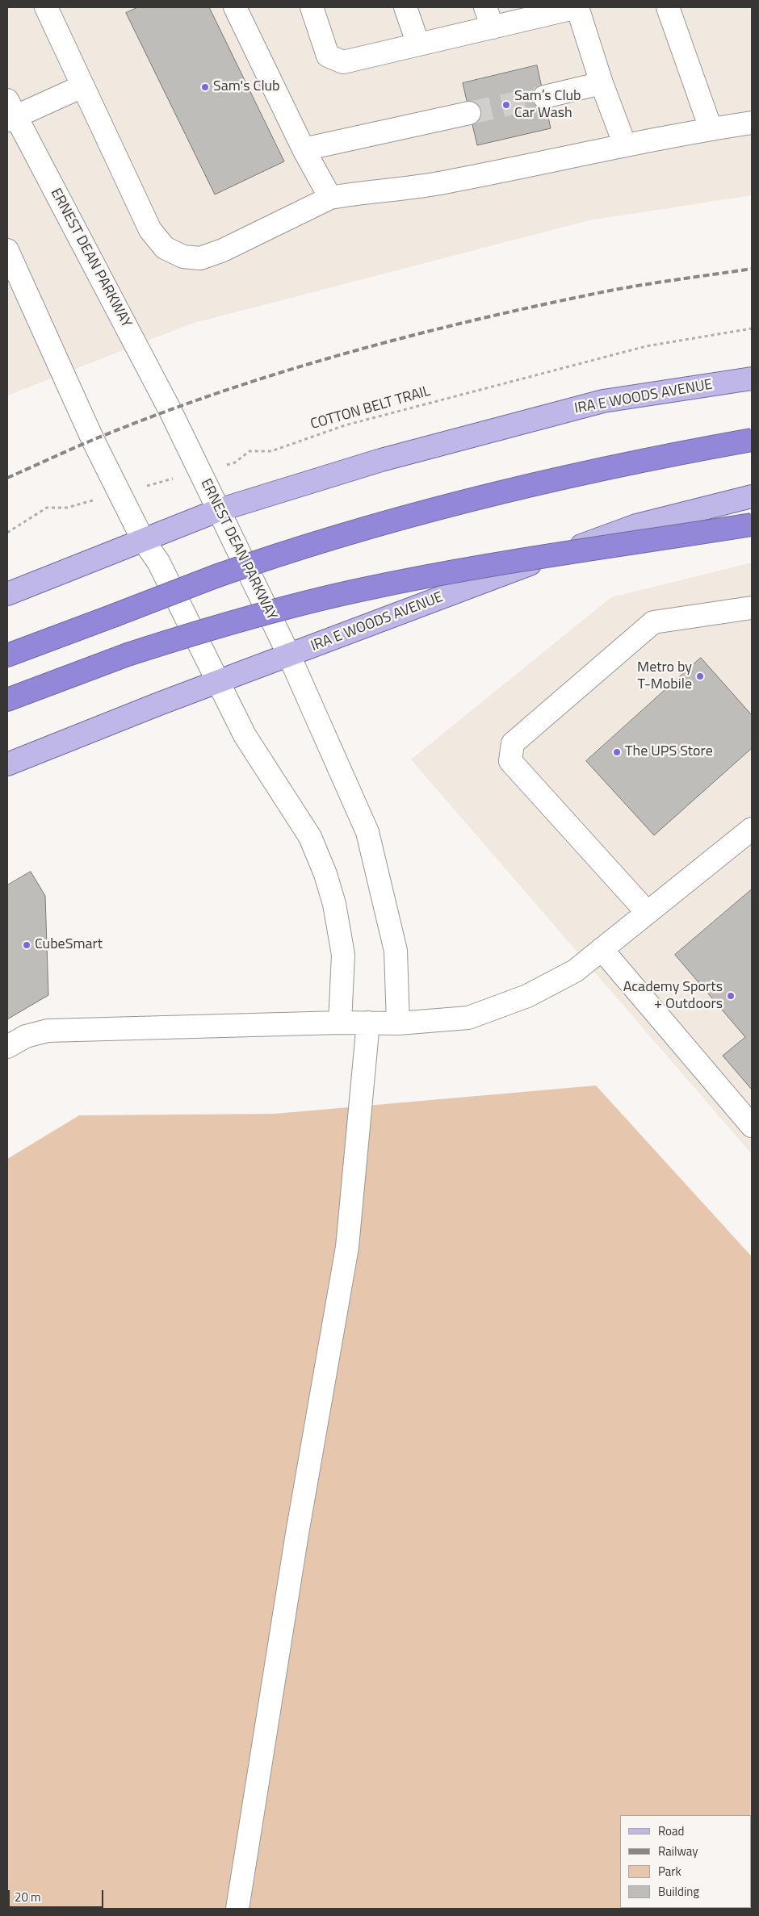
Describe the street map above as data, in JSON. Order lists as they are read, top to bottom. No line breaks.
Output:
{"streets":{"main road":["IRA E WOODS AVENUE"],"street":["ERNEST DEAN PARKWAY"],"path":["COTTON BELT TRAIL"]},"crossings":[["ERNEST DEAN PARKWAY","IRA E WOODS AVENUE"],["ERNEST DEAN PARKWAY","COTTON BELT TRAIL"]],"places":["Sam's Club","Sam’s Club Car Wash","Metro by T-Mobile","The UPS Store","CubeSmart","Academy Sports + Outdoors"],"legend":["Road","Railway","Park","Building"],"scale_bar":"20 m"}
